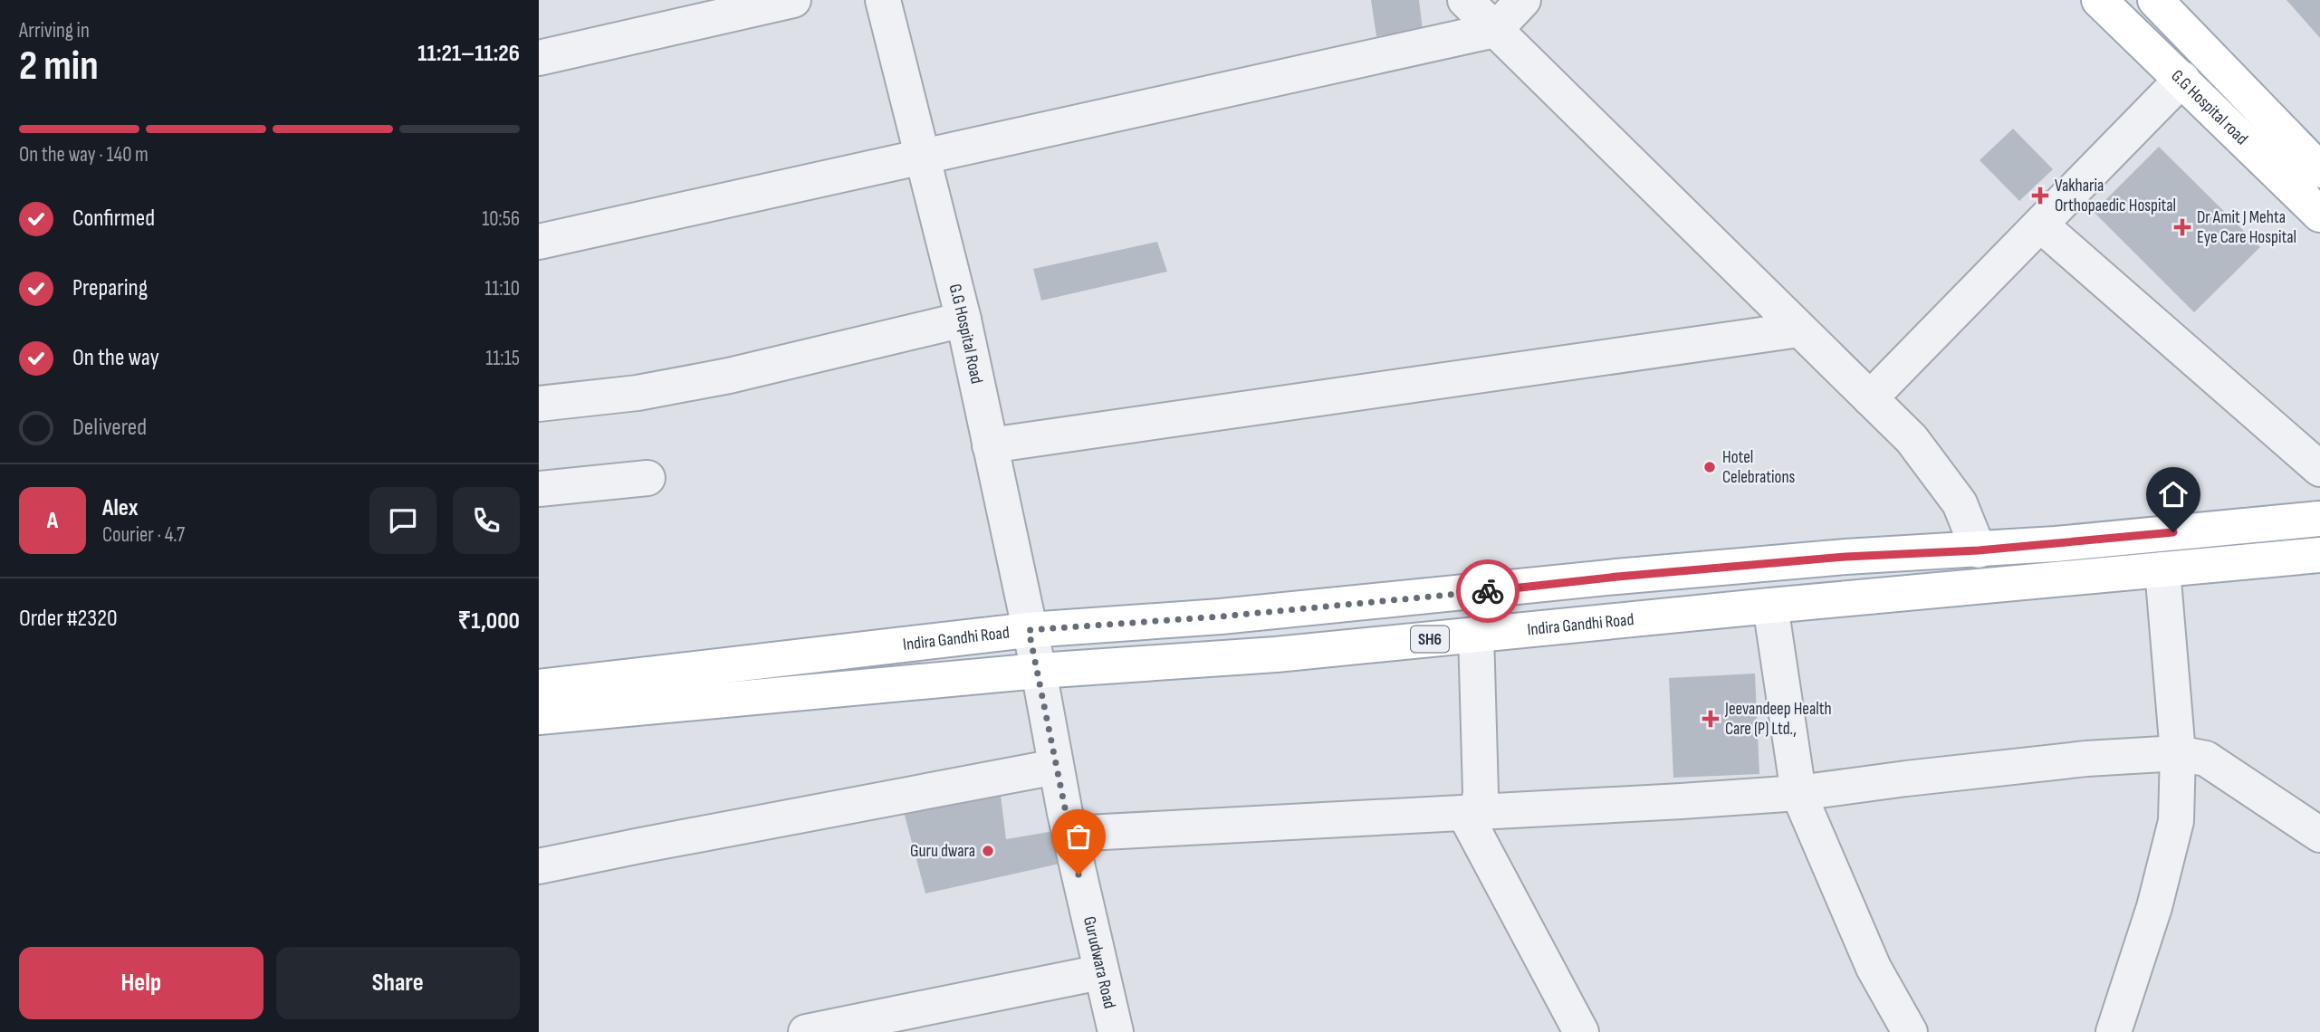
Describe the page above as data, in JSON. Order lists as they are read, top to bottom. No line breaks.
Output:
{"streets":{"main road":["G.G Hospital road","Indira Gandhi Road","SH6"],"street":["G.G Hospital Road","Gurudwara Road"]},"crossings":[["G.G Hospital Road","Indira Gandhi Road"],["G.G Hospital Road","Gurudwara Road"],["Indira Gandhi Road","Gurudwara Road"]],"places":{"health":["Vakharia Orthopaedic Hospital","Dr Amit J Mehta Eye Care Hospital","Jeevandeep Health Care (P) Ltd.,"],"other":["Hotel Celebrations","Guru dwara"]},"page":{"heading":["2 min","Arriving in","11:21–11:26"],"panel":["Alex","Courier · 4.7","Order #2320","₹1,000"],"bar":"On the way · 140 m","list":[["Confirmed","10:56"],["Preparing","11:10"],["On the way","11:15"],"Delivered"],"round":"A","buttons":["Help","Share"]}}
